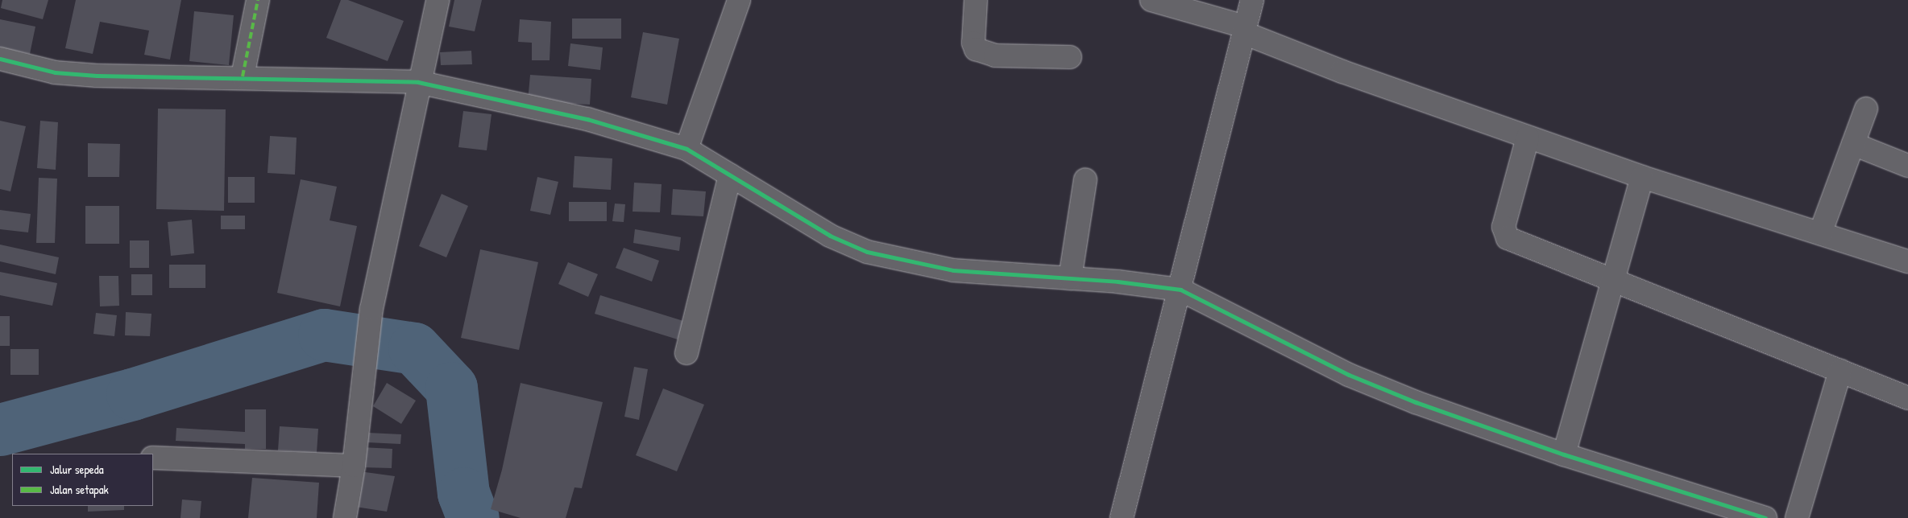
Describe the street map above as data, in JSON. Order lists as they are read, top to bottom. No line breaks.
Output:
{"legend":["Jalur sepeda","Jalan setapak"]}
